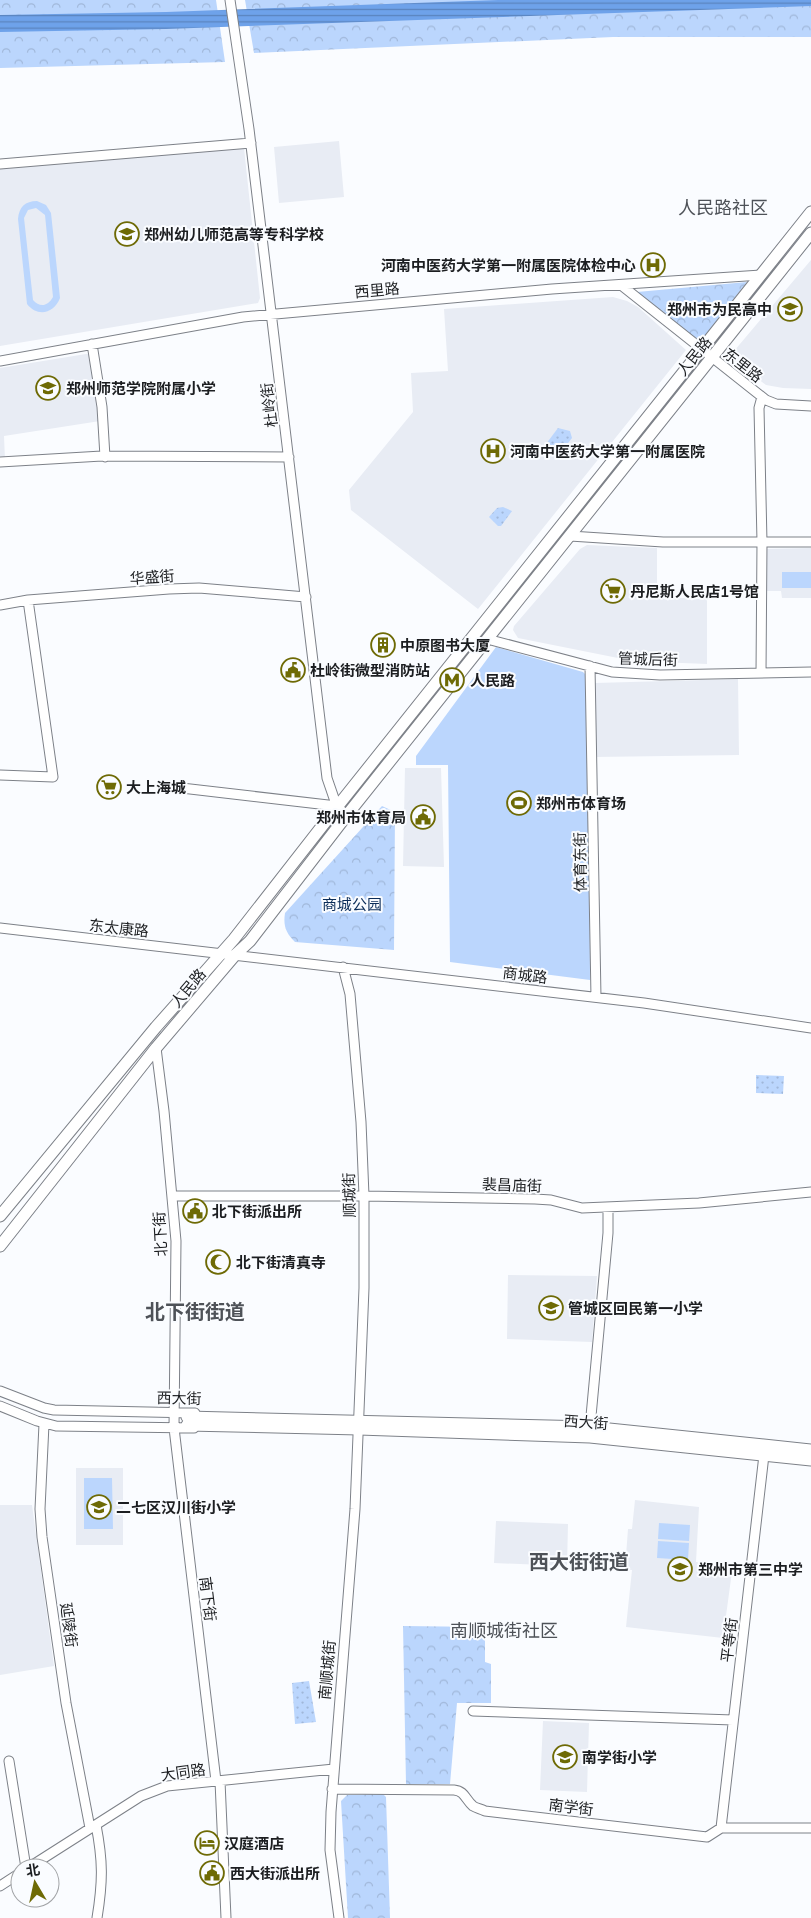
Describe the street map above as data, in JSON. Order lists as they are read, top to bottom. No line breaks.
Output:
{"streets":{"main road":["人民路","西大街"],"street":["西里路","东里路","杜岭街","华盛街","管城后街","体育东街","东太康路","商城路","裴昌庙街","顺城街","北下街","南下街","延陵街","平等街","南顺城街","大同路","南学街"]},"crossings":[["西里路","人民路"],["西里路","东里路"],["西里路","杜岭街"],["人民路","东里路"],["人民路","杜岭街"],["人民路","管城后街"],["人民路","东太康路"],["人民路","商城路"],["人民路","北下街"],["杜岭街","华盛街"],["管城后街","体育东街"],["体育东街","商城路"],["东太康路","商城路"],["商城路","顺城街"],["裴昌庙街","顺城街"],["裴昌庙街","北下街"],["顺城街","西大街"],["顺城街","南顺城街"],["北下街","西大街"],["北下街","南下街"],["西大街","南下街"],["西大街","延陵街"],["西大街","平等街"],["西大街","南顺城街"],["南下街","大同路"],["延陵街","大同路"],["平等街","南学街"],["南顺城街","大同路"],["南顺城街","南学街"]],"districts":["人民路社区","北下街街道","西大街街道","南顺城街社区"],"parks":["商城公园"],"places":{"school or university":["郑州幼儿师范高等专科学校","郑州市为民高中","郑州师范学院附属小学","管城区回民第一小学","二七区汉川街小学","郑州市第三中学","南学街小学"],"hospital":["河南中医药大学第一附属医院体检中心","河南中医药大学第一附属医院"],"supermarket":["丹尼斯人民店1号馆","大上海城"],"building":["中原图书大厦"],"public building":["杜岭街微型消防站","郑州市体育局","北下街派出所","西大街派出所"],"metro station":["人民路"],"sports":["郑州市体育场"],"mosque":["北下街清真寺"],"hotel":["汉庭酒店"]},"north":"top"}
